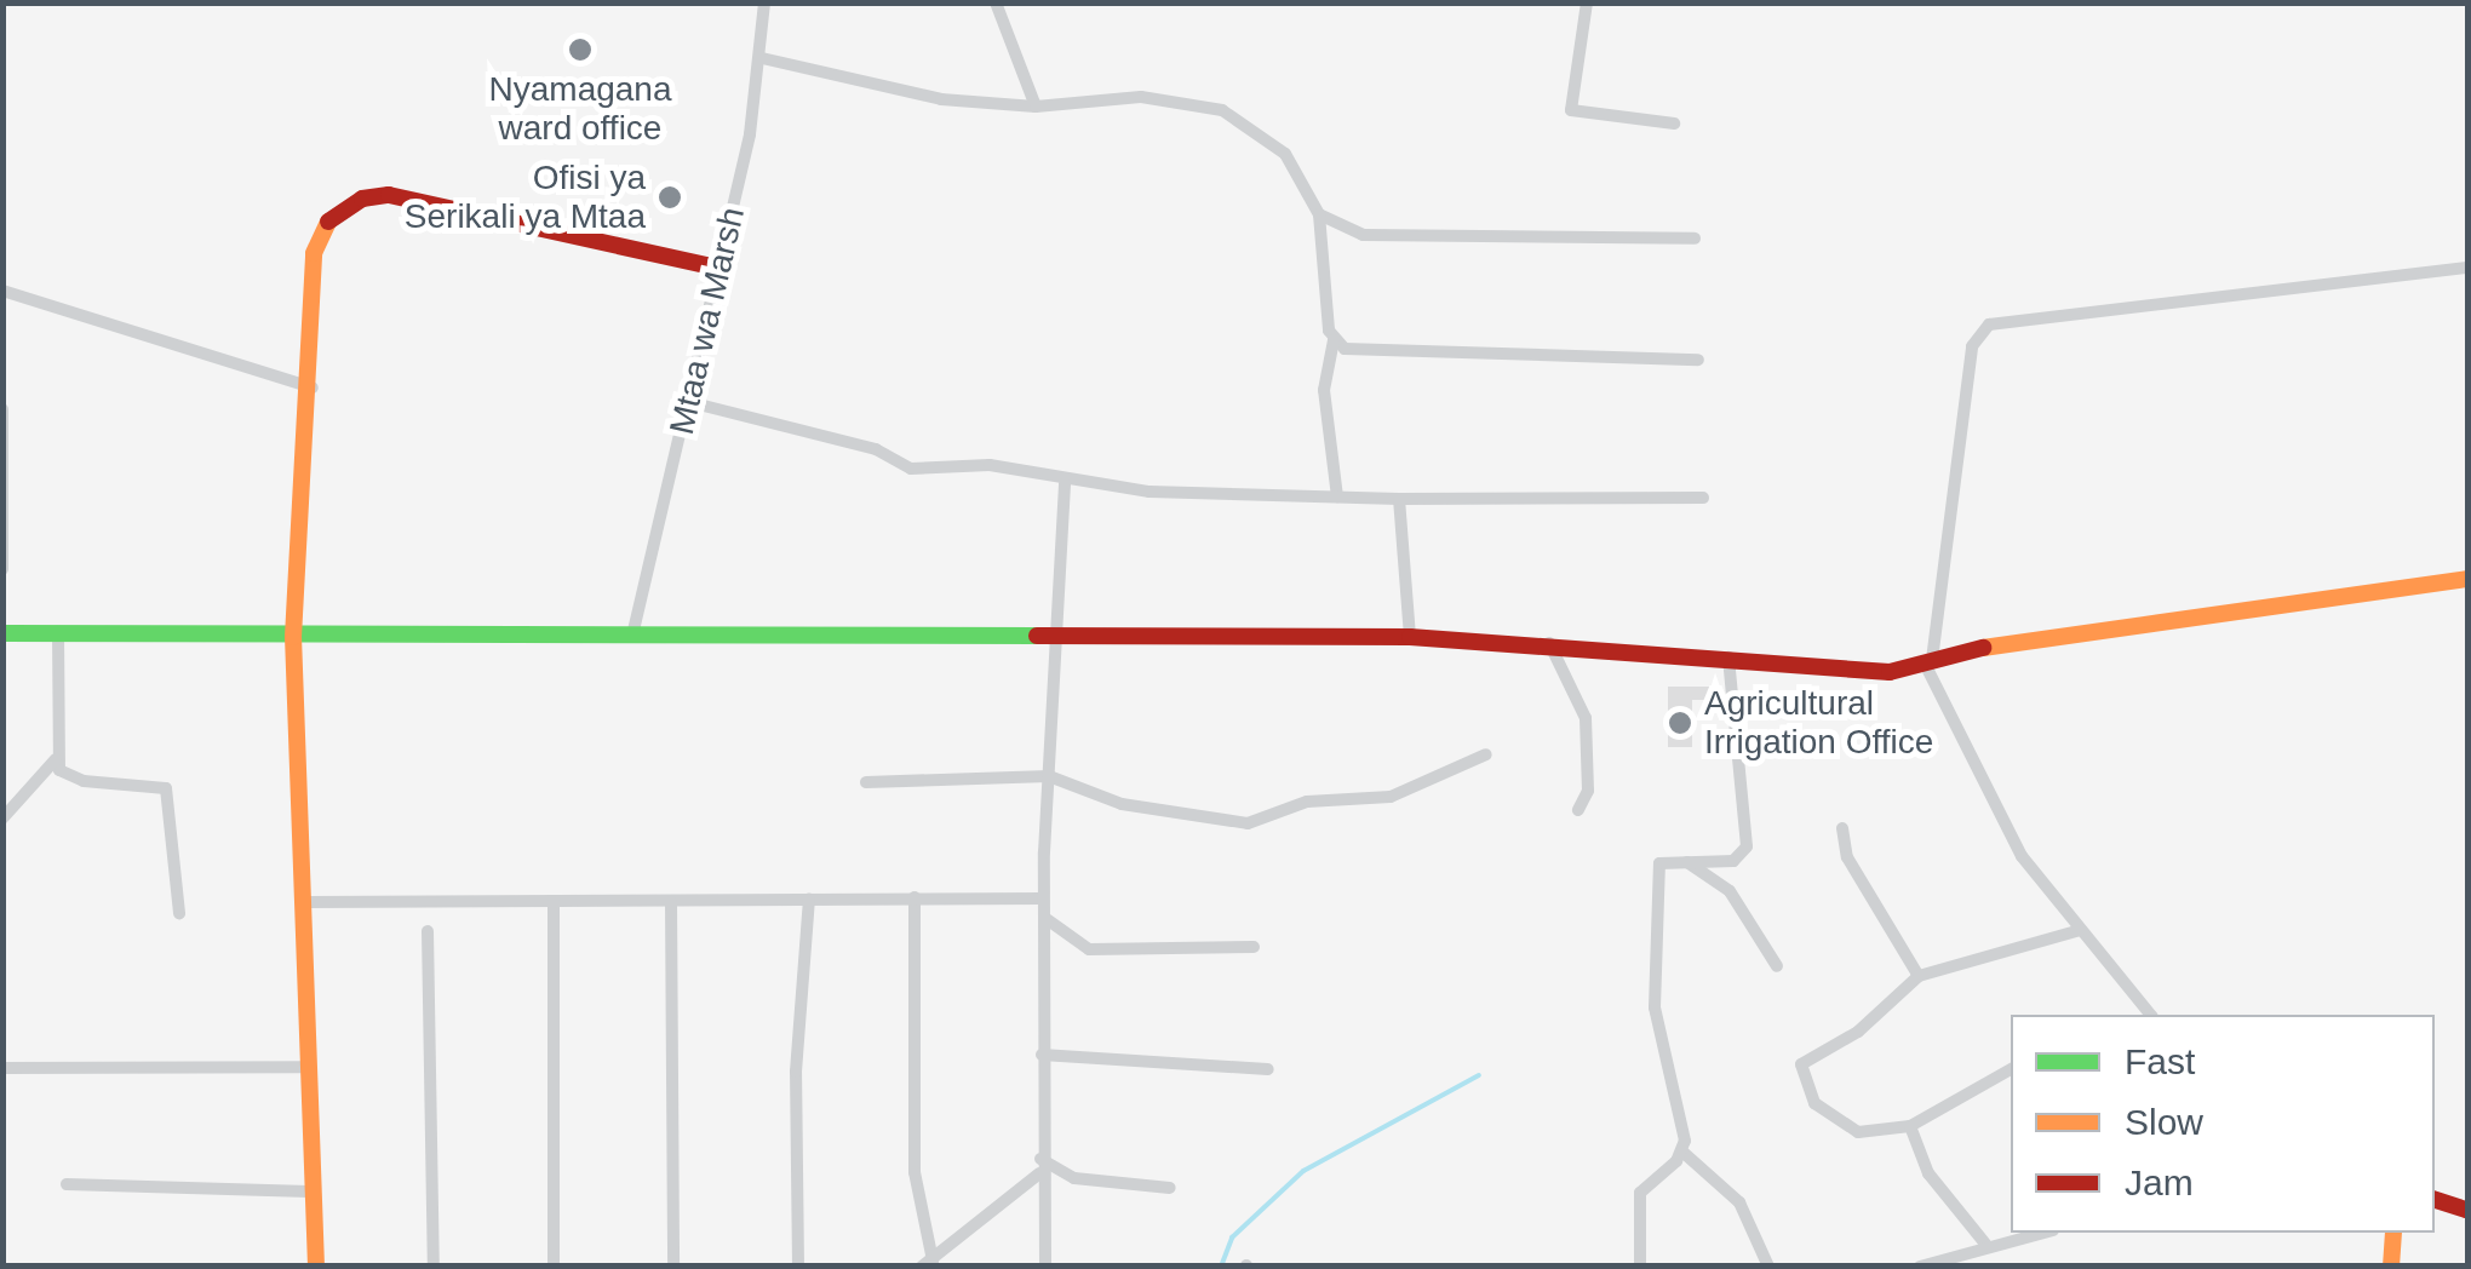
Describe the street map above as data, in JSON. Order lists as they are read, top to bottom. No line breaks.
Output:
{"streets":{"street":["Mtaa wa Marsh"]},"places":["Nyamagana ward office","Ofisi ya Serikali ya Mtaa","Agricultural Irrigation Office"],"legend":["Fast","Slow","Jam"]}
